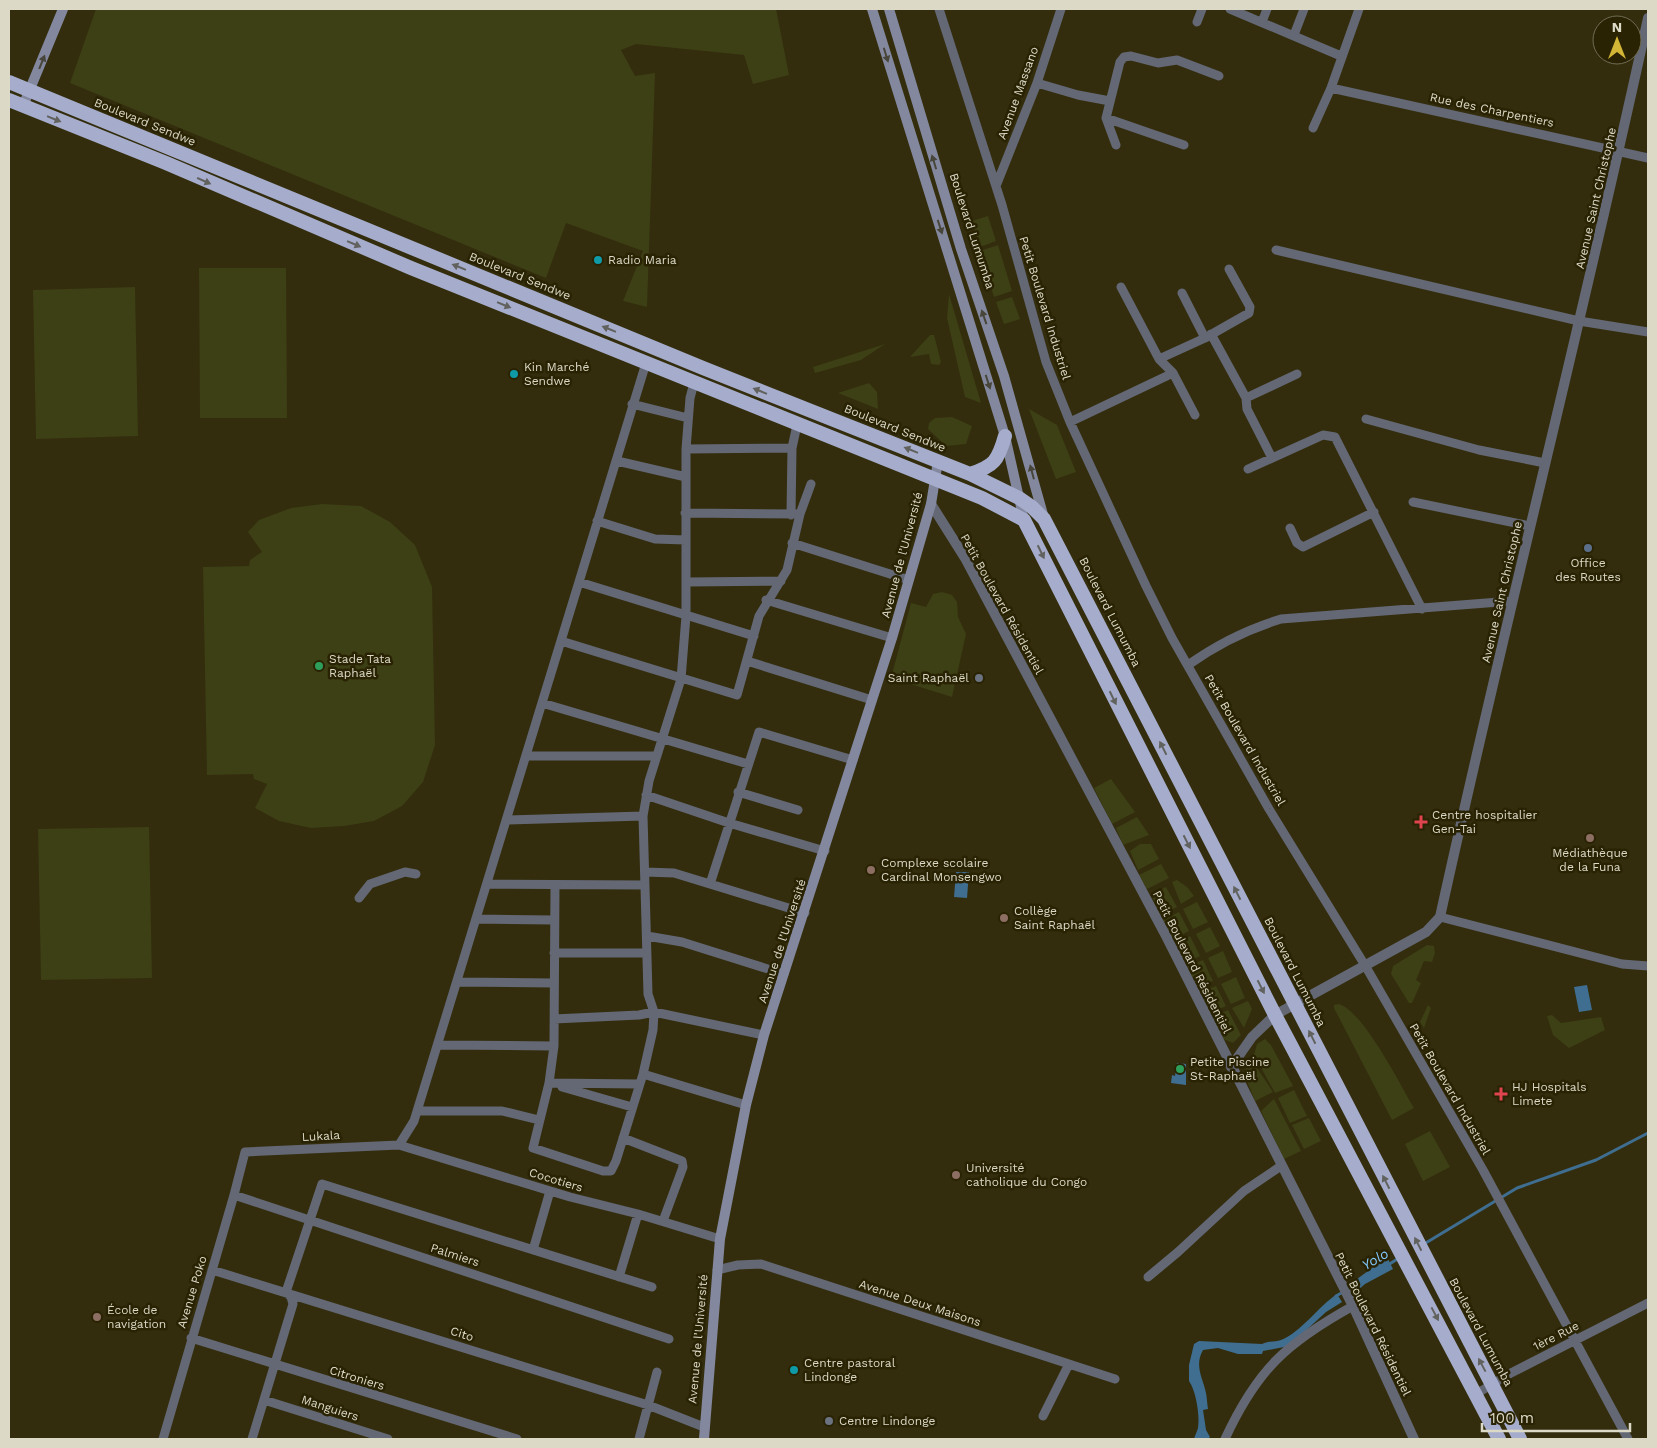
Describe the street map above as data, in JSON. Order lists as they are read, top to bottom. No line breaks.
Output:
{"streets":{"highway":["Boulevard Sendwe","Boulevard Lumumba"],"main road":["Avenue de l’Université"],"street":["Avenue Massano","Rue des Charpentiers","Avenue Saint Christophe","Petit Boulevard Industriel","Petit Boulevard Résidentiel","Lukala","Cocotiers","Palmiers","Avenue Poko","Avenue Deux Maisons","Cito","1ère Rue","Citroniers","Manguiers"]},"crossings":[["Avenue Massano","Petit Boulevard Industriel"],["Rue des Charpentiers","Avenue Saint Christophe"],["Boulevard Sendwe","Boulevard Lumumba"],["Boulevard Sendwe","Avenue de l’Université"],["Boulevard Lumumba","1ère Rue"],["Petit Boulevard Industriel","1ère Rue"],["Avenue de l’Université","Petit Boulevard Résidentiel"],["Avenue de l’Université","Cocotiers"],["Avenue de l’Université","Avenue Deux Maisons"],["Avenue de l’Université","Cito"],["Lukala","Cocotiers"],["Lukala","Avenue Poko"],["Palmiers","Avenue Poko"],["Avenue Poko","Cito"],["Avenue Poko","Citroniers"]],"water":["Yolo"],"places":{"other":["Radio Maria","Kin Marché Sendwe","Office des Routes","Stade Tata Raphaël","Saint Raphaël","Médiathèque de la Funa","Complexe scolaire Cardinal Monsengwo","Collège Saint Raphaël","Petite Piscine St-Raphaël","Université catholique du Congo","École de navigation","Centre pastoral Lindonge","Centre Lindonge"],"health":["Centre hospitalier Gen-Tai","HJ Hospitals Limete"]},"scale_bar":"100 m","north":"top"}
